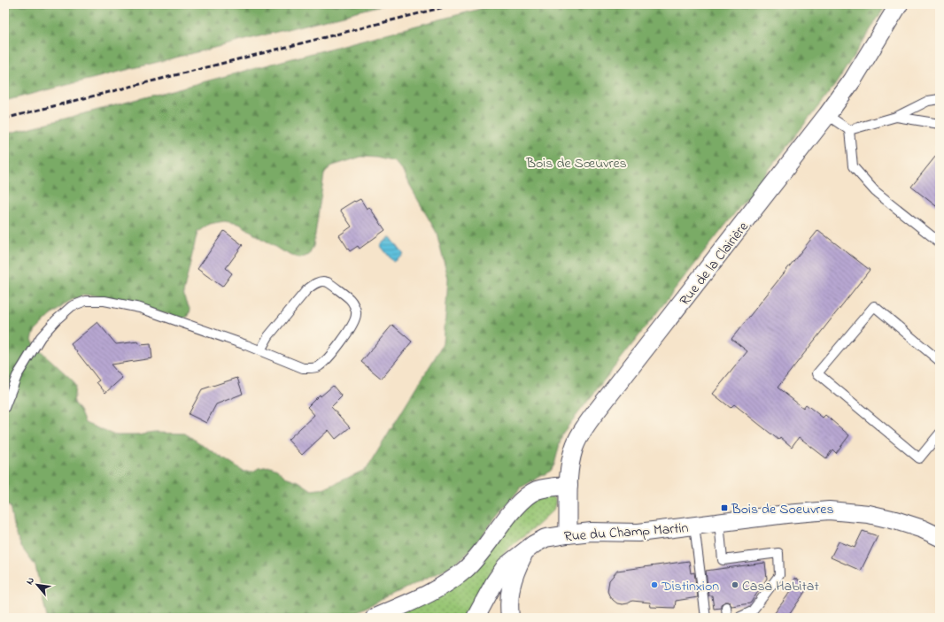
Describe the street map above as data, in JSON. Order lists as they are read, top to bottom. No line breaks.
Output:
{"streets":{"street":["Rue de la Clairière","Rue du Champ Martin"]},"crossings":[["Rue de la Clairière","Rue du Champ Martin"]],"parks":["Bois de Sœuvres"],"places":{"transit":["Bois de Soeuvres"],"other":["Distinxion","Casa Habitat"]},"north":"top left"}
